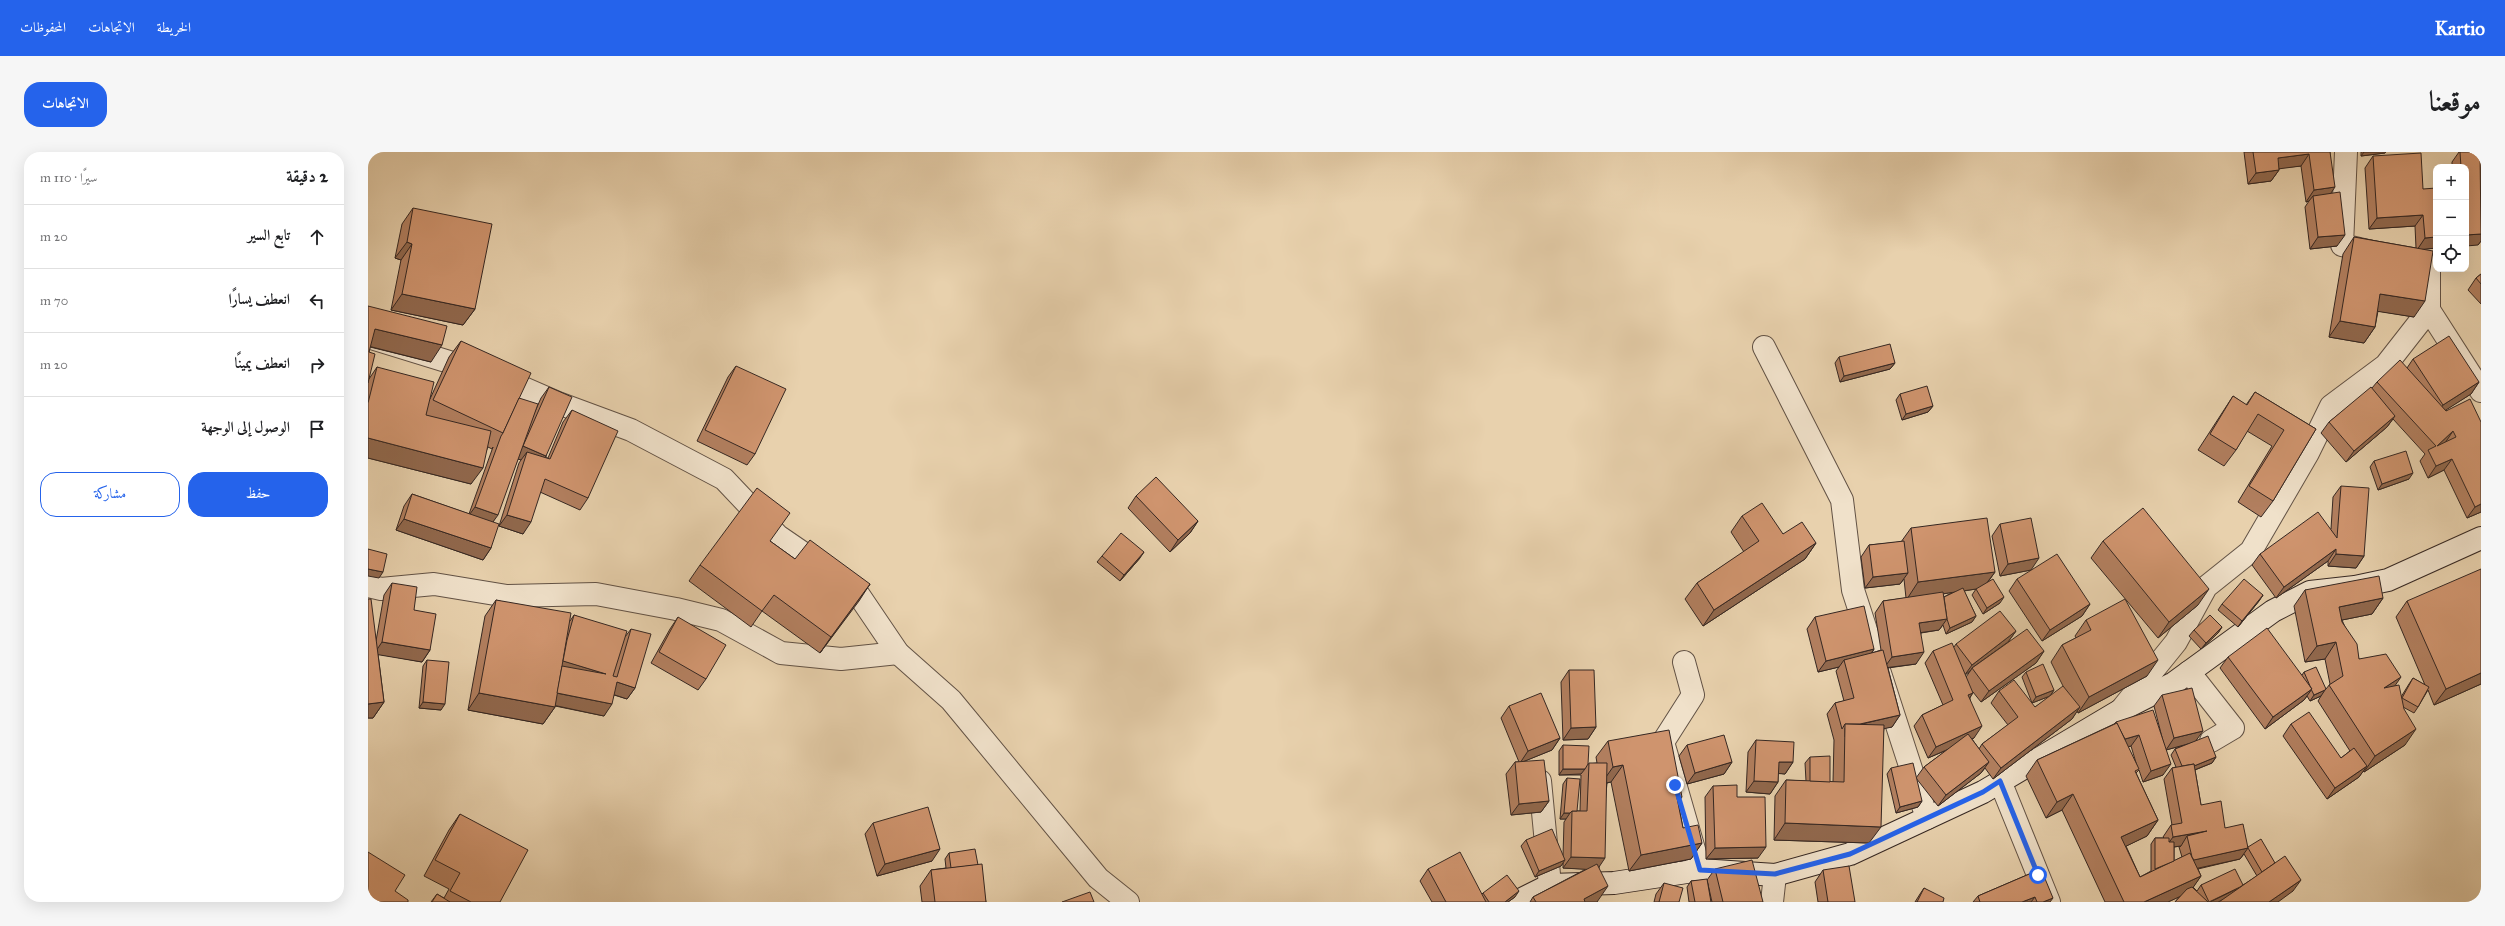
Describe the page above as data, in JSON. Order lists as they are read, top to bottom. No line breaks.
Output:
{"page":{"header":"Kartio","nav":["الخريطة","الاتجاهات","المحفوظات"],"title":"موقعنا","buttons":["الاتجاهات",["حفظ","مشاركة"]],"heading":["2 دقيقة","سيرًا · 110 m"],"map_buttons":["+","−"],"list":[["تابع السير","20 m"],["انعطف يسارًا","70 m"],["انعطف يمينًا","20 m"],"الوصول إلى الوجهة"]}}
